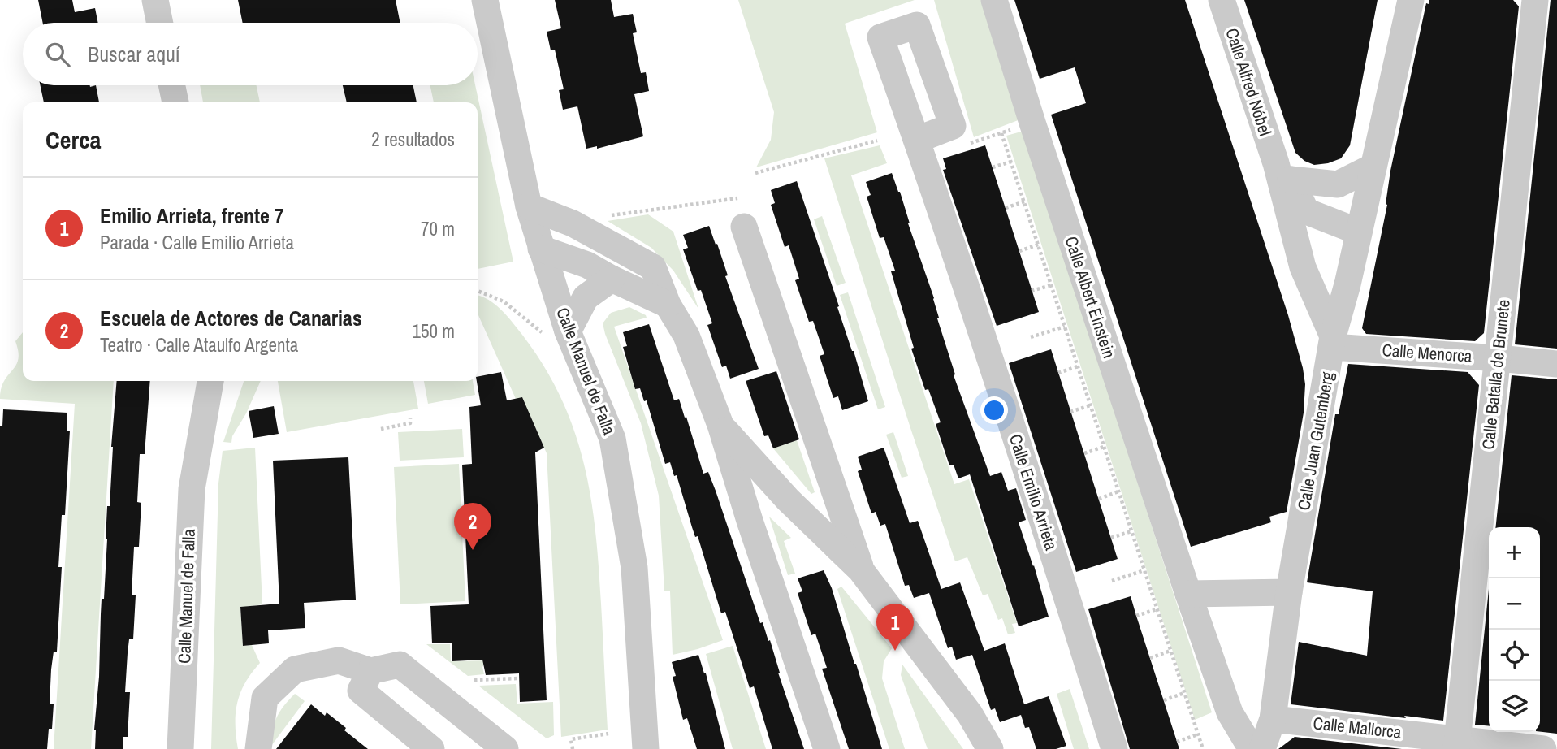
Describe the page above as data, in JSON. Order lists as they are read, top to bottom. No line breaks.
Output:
{"streets":{"street":["Calle Alfred Nóbel","Calle Albert Einstein","Calle Menorca","Calle Manuel de Falla","Calle Batalla de Brunete","Calle Juan Gutemberg","Calle Emilio Arrieta","Calle Mallorca"]},"crossings":[["Calle Alfred Nóbel","Calle Menorca"],["Calle Alfred Nóbel","Calle Juan Gutemberg"],["Calle Menorca","Calle Batalla de Brunete"],["Calle Menorca","Calle Juan Gutemberg"],["Calle Batalla de Brunete","Calle Mallorca"],["Calle Juan Gutemberg","Calle Mallorca"]],"page":{"search":"Buscar aquí","heading":["Cerca","2 resultados"],"list":[{"mark":"1","name":"Emilio Arrieta, frente 7","note":"Parada · Calle Emilio Arrieta","value":"70 m"},{"mark":"2","name":"Escuela de Actores de Canarias","note":"Teatro · Calle Ataulfo Argenta","value":"150 m"}],"pins":["2","1"],"map_buttons":["+","−"]}}
